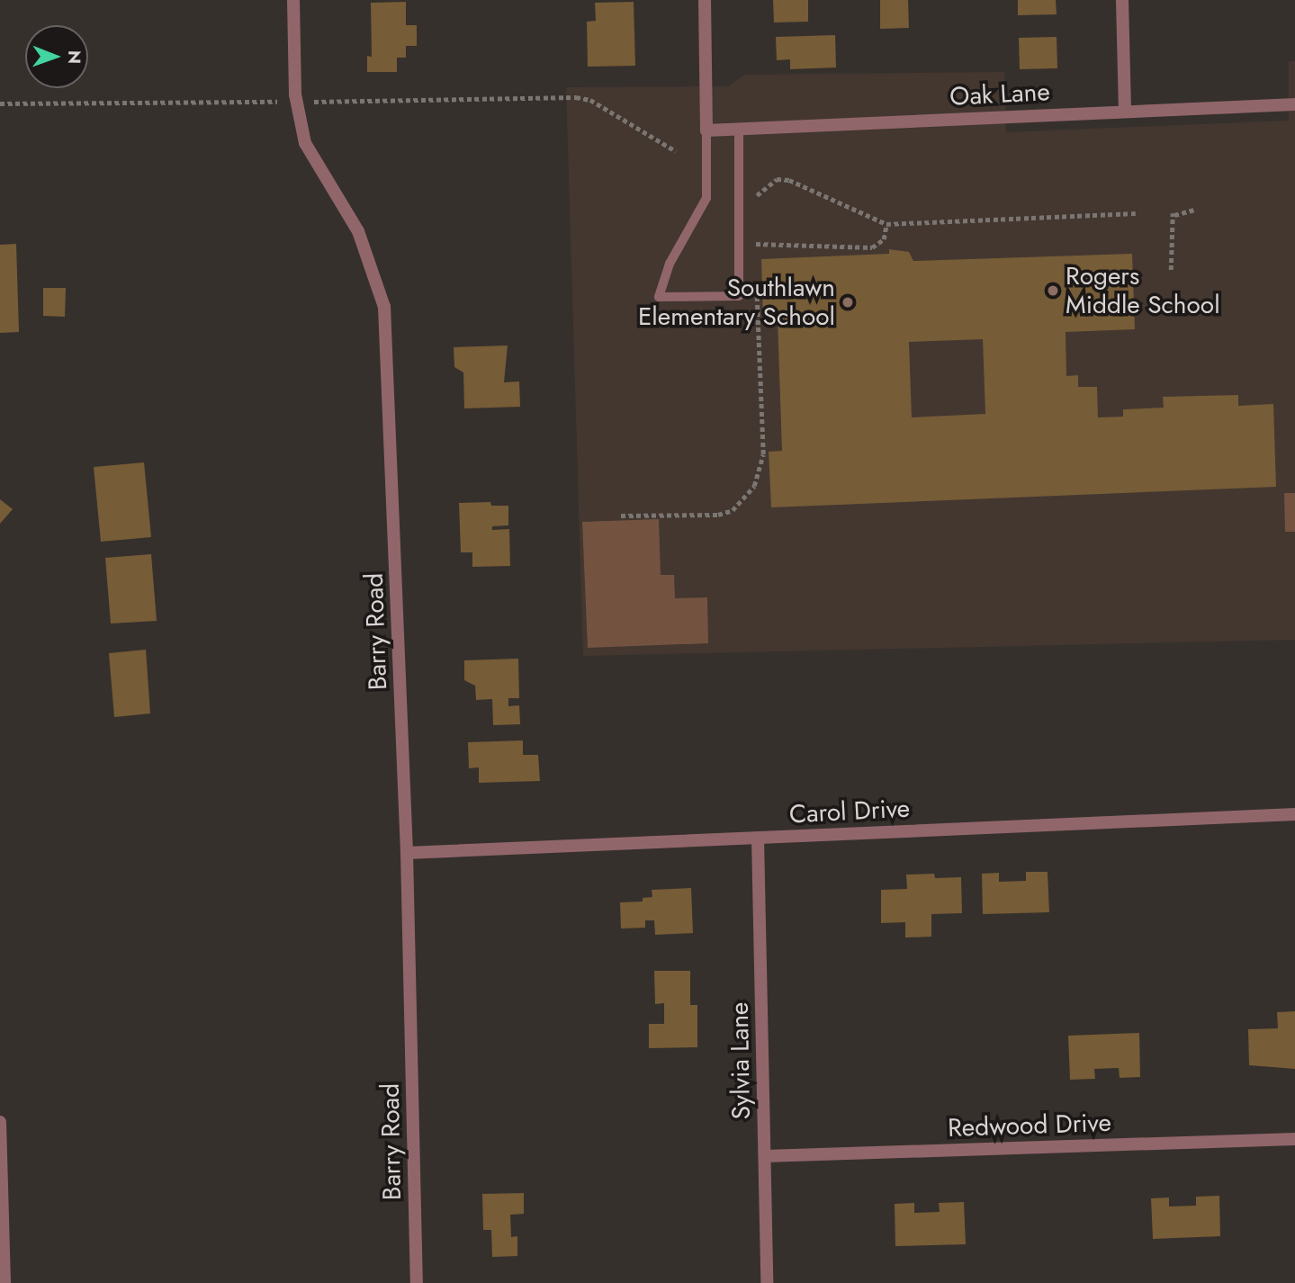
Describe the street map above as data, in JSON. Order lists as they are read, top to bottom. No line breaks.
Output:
{"streets":{"street":["Oak Lane","Barry Road","Carol Drive","Sylvia Lane","Redwood Drive"]},"crossings":[["Barry Road","Carol Drive"],["Carol Drive","Sylvia Lane"],["Sylvia Lane","Redwood Drive"]],"places":["Rogers Middle School","Southlawn Elementary School"],"north":"right"}
